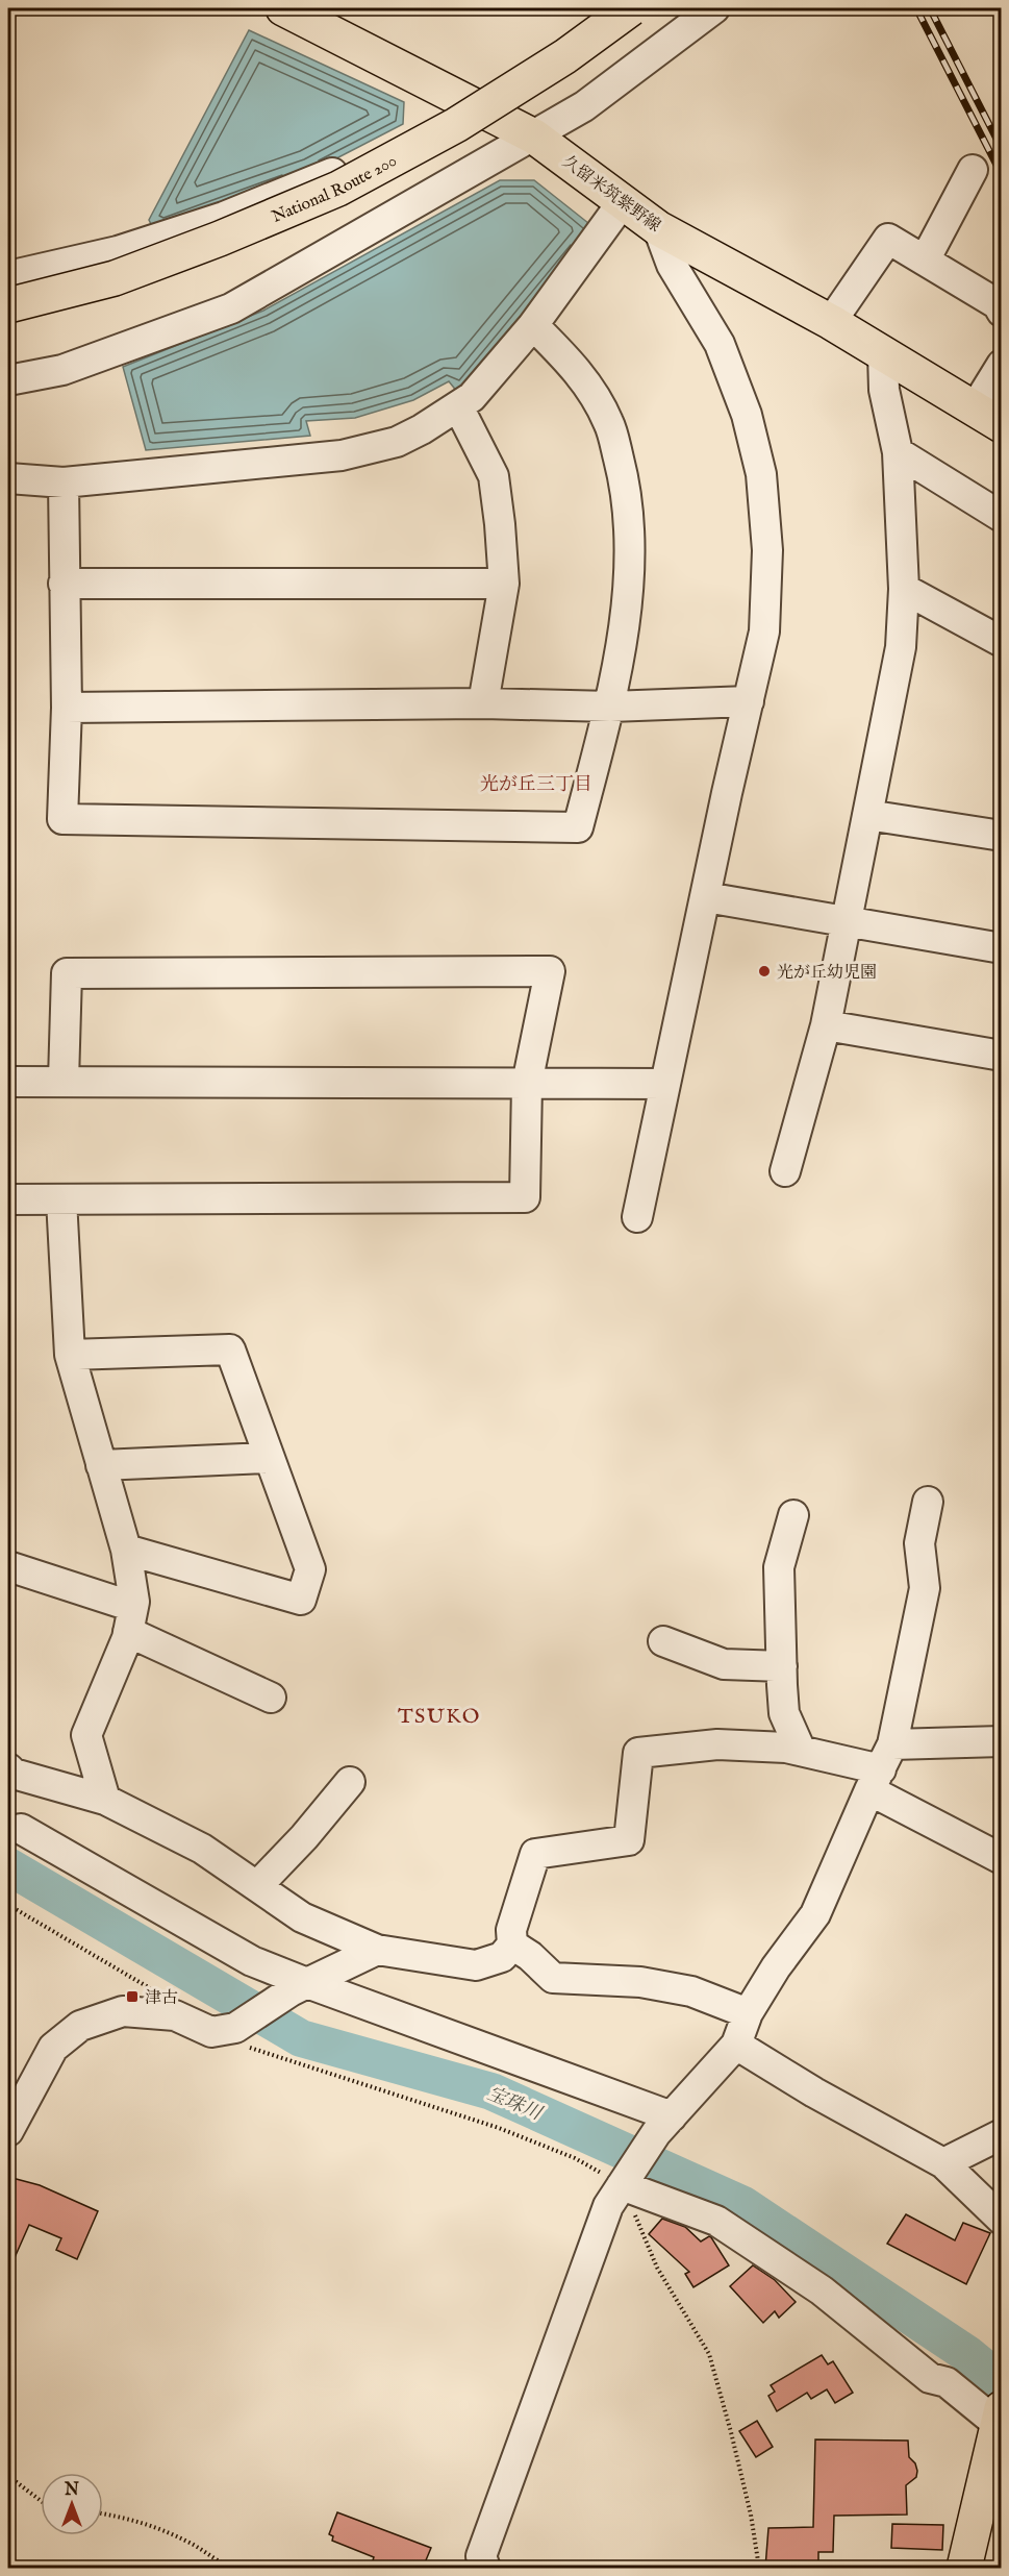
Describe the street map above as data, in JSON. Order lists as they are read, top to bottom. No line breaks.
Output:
{"streets":{"main road":["National Route 200","久留米筑紫野線"]},"districts":["光が丘三丁目","TSUKO"],"water":["宝珠川"],"places":{"other":["光が丘幼児園"],"transit":["津古"]},"north":"top"}
